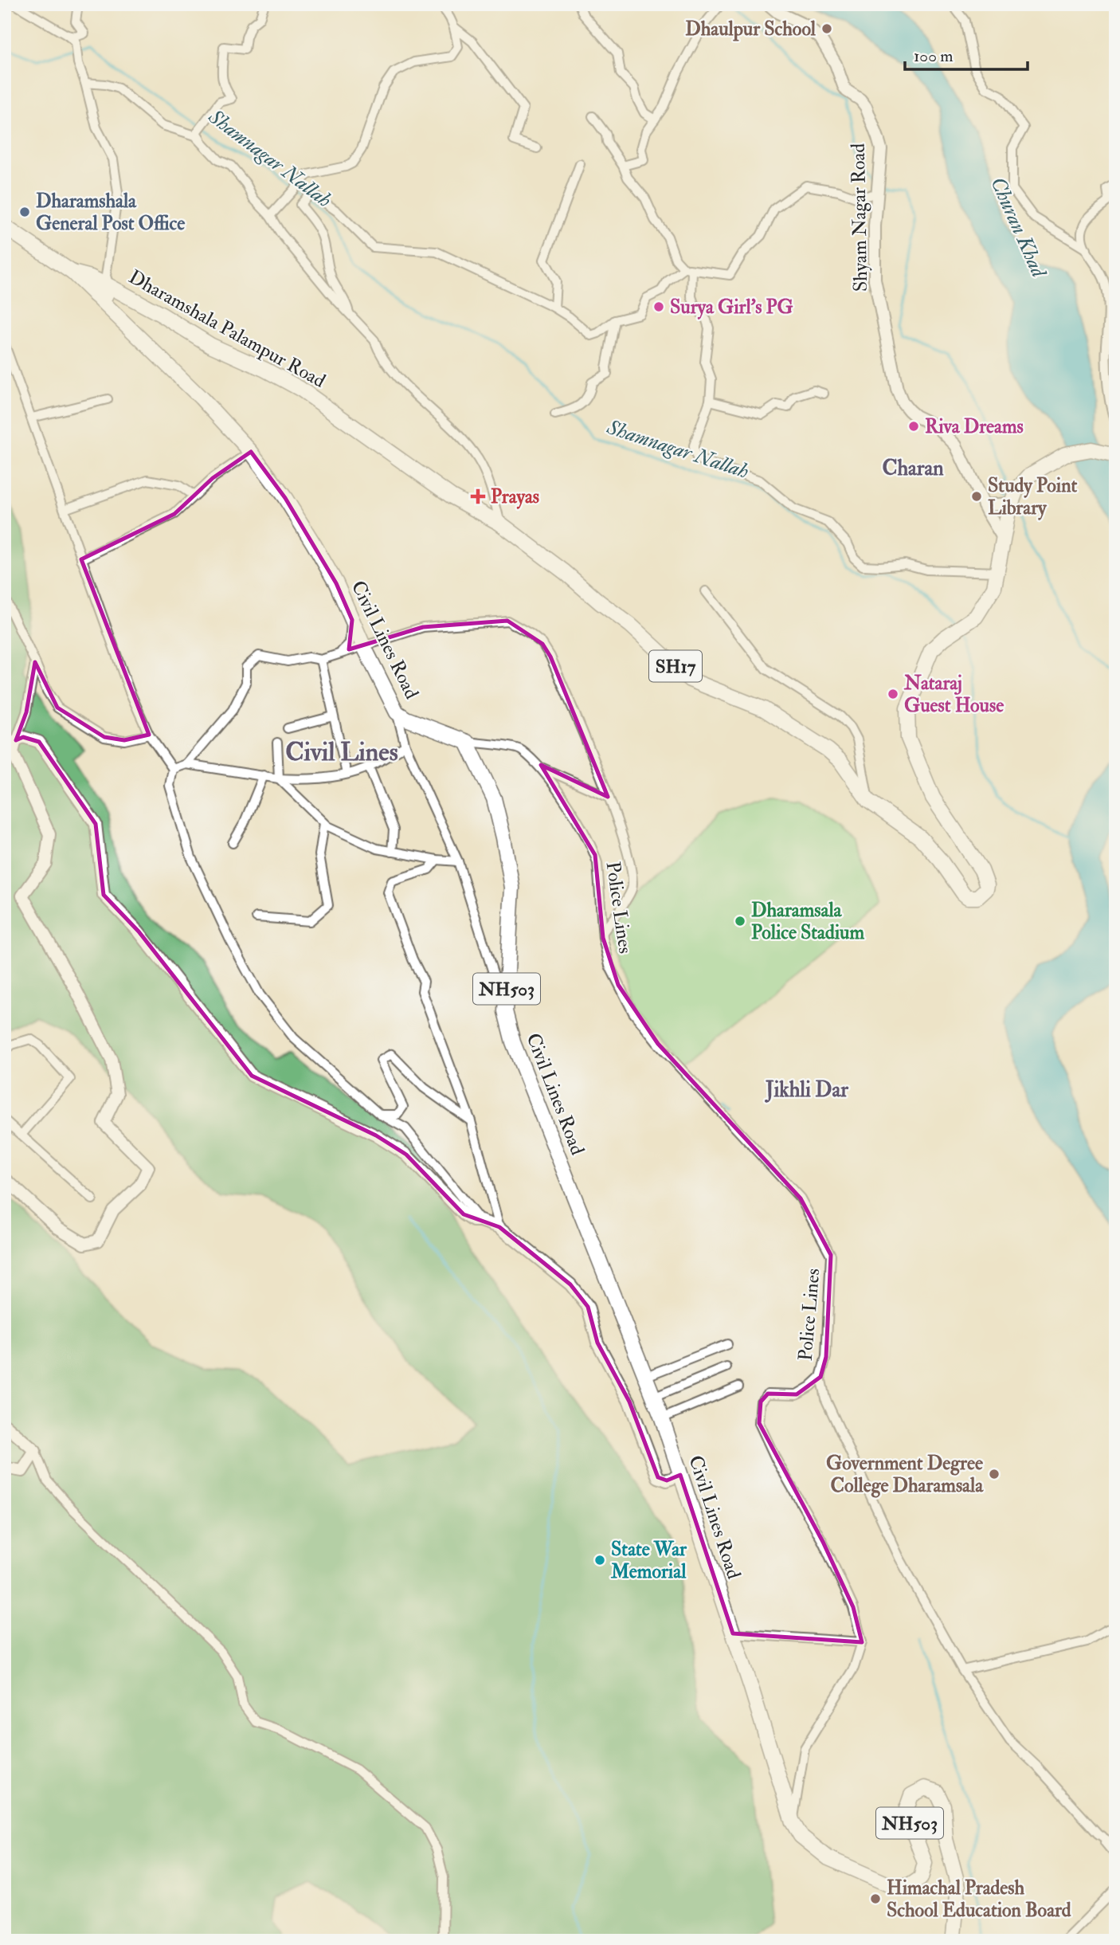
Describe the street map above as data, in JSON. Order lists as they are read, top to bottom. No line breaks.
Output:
{"streets":{"main road":["Dharamshala Palampur Road","Civil Lines Road","SH17","NH503"],"street":["Shyam Nagar Road","Police Lines"]},"crossings":[["Shyam Nagar Road","Dharamshala Palampur Road"],["Dharamshala Palampur Road","Civil Lines Road"],["Civil Lines Road","Police Lines"],["Civil Lines Road","NH503"]],"districts":["Charan","Civil Lines","Jikhli Dar"],"water":["Shamnagar Nallah","Churan Khad"],"places":{"other":["Dhaulpur School","Dharamshala General Post Office","Surya Girl's PG","Riva Dreams","Study Point Library","Nataraj Guest House","Dharamsala Police Stadium","Government Degree College Dharamsala","State War Memorial","Himachal Pradesh School Education Board"],"health":["Prayas"]},"scale_bar":"100 m"}
